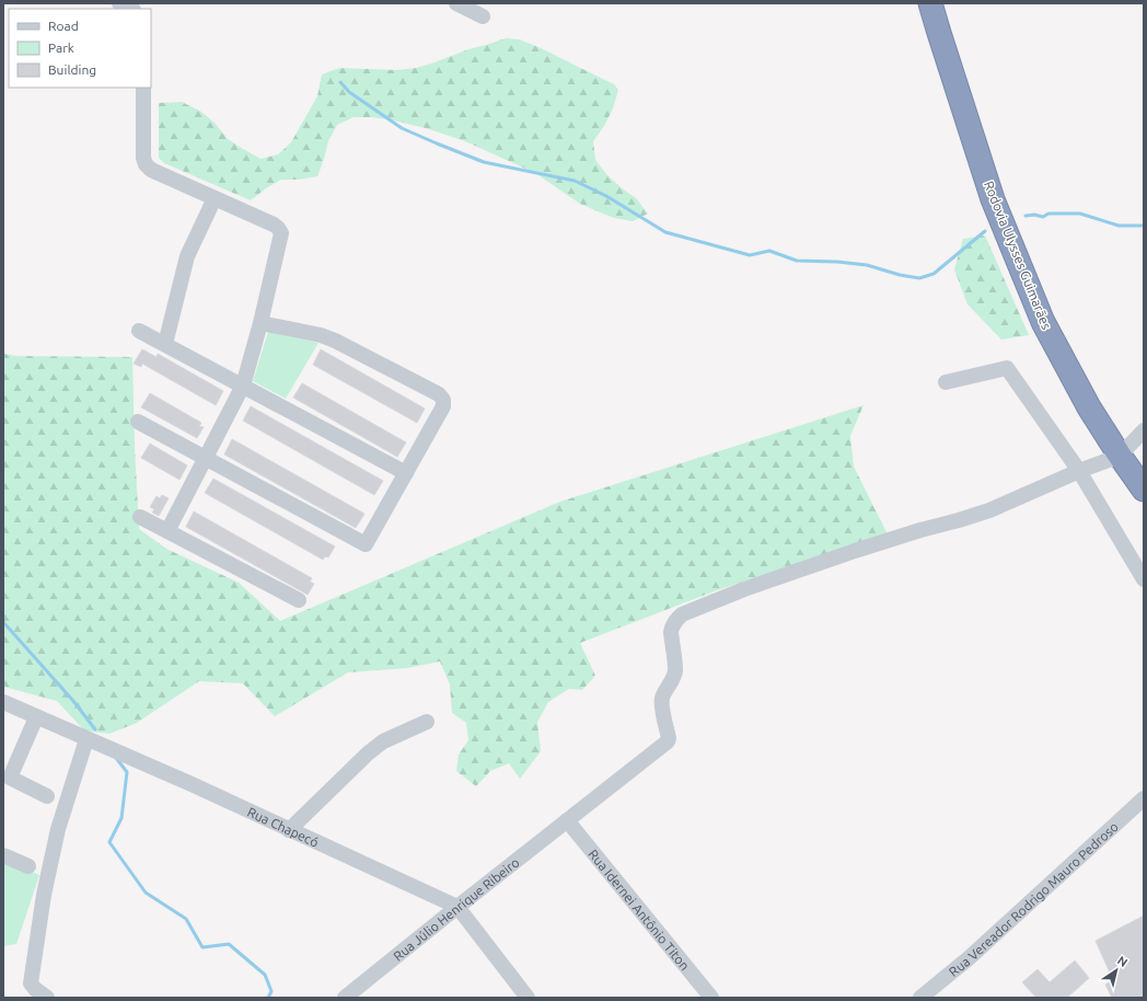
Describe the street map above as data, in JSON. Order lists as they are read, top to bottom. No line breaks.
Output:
{"streets":{"highway":["Rodovia Ulysses Guimarães"],"street":["Rua Chapecó","Rua Vereador Rodrigo Mauro Pedroso","Rua Júlio Henrique Ribeiro","Rua Idernei Antônio Titon"]},"crossings":[["Rua Chapecó","Rua Júlio Henrique Ribeiro"],["Rua Júlio Henrique Ribeiro","Rua Idernei Antônio Titon"]],"legend":["Road","Park","Building"],"north":"top right"}
